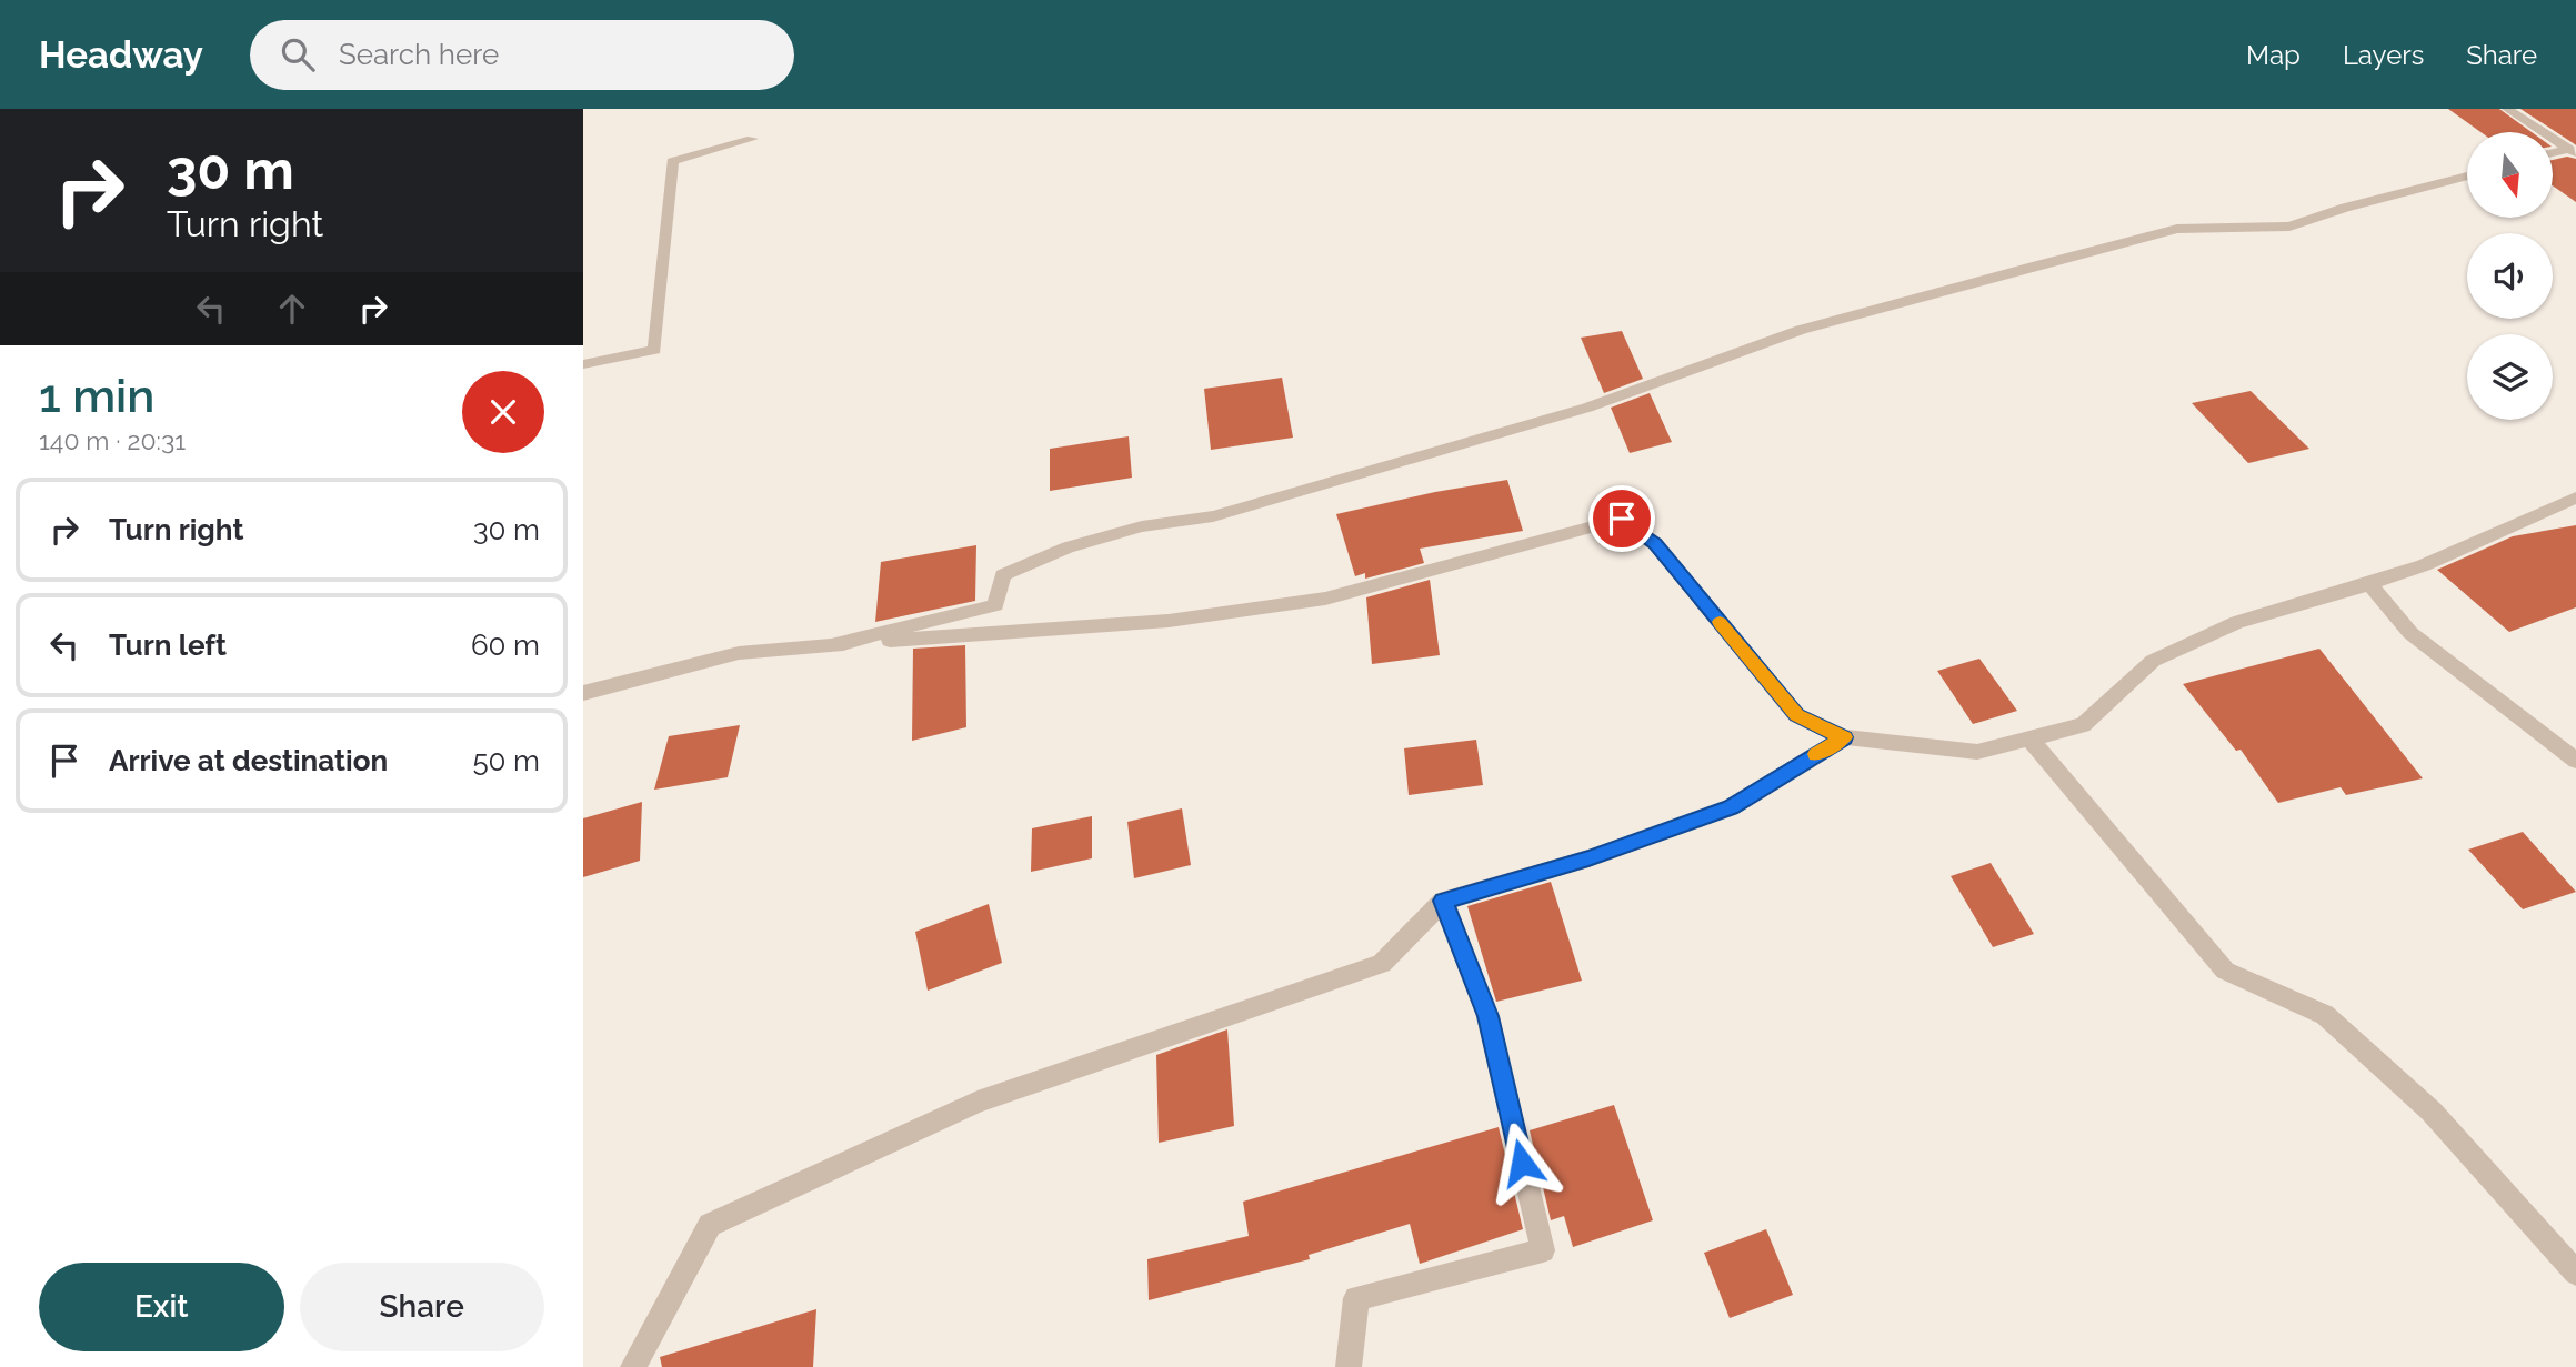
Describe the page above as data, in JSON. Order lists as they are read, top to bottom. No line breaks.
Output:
{"north":"bottom","page":{"header":"Headway","search":"Search here","nav":["Map","Layers","Share"],"turn":["30 m","Turn right"],"heading":["1 min","140 m · 20:31"],"list":[{"name":"Turn right","value":"30 m"},{"name":"Turn left","value":"60 m"},{"name":"Arrive at destination","value":"50 m"}],"buttons":["Exit","Share"]}}
